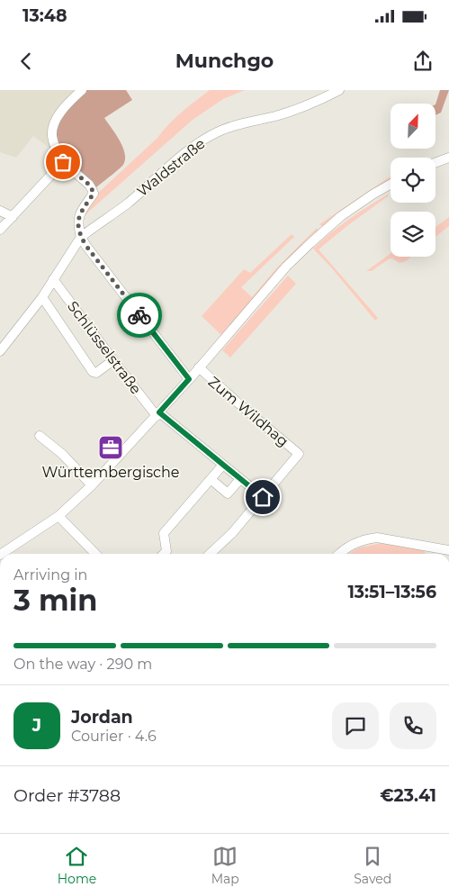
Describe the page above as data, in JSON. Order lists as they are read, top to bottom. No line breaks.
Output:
{"streets":{"street":["Waldstraße","Schlüsselstraße","Zum Wildhag"]},"crossings":[["Waldstraße","Schlüsselstraße"],["Schlüsselstraße","Zum Wildhag"]],"places":{"office":["Württembergische"]},"north":"top right","page":{"status":"13:48","header":"Munchgo","heading":["3 min","Arriving in","13:51–13:56"],"panel":["Jordan","Courier · 4.6","Order #3788","€23.41"],"bar":"On the way · 290 m","round":"J","tabs":["Home","Map","Saved"]}}
